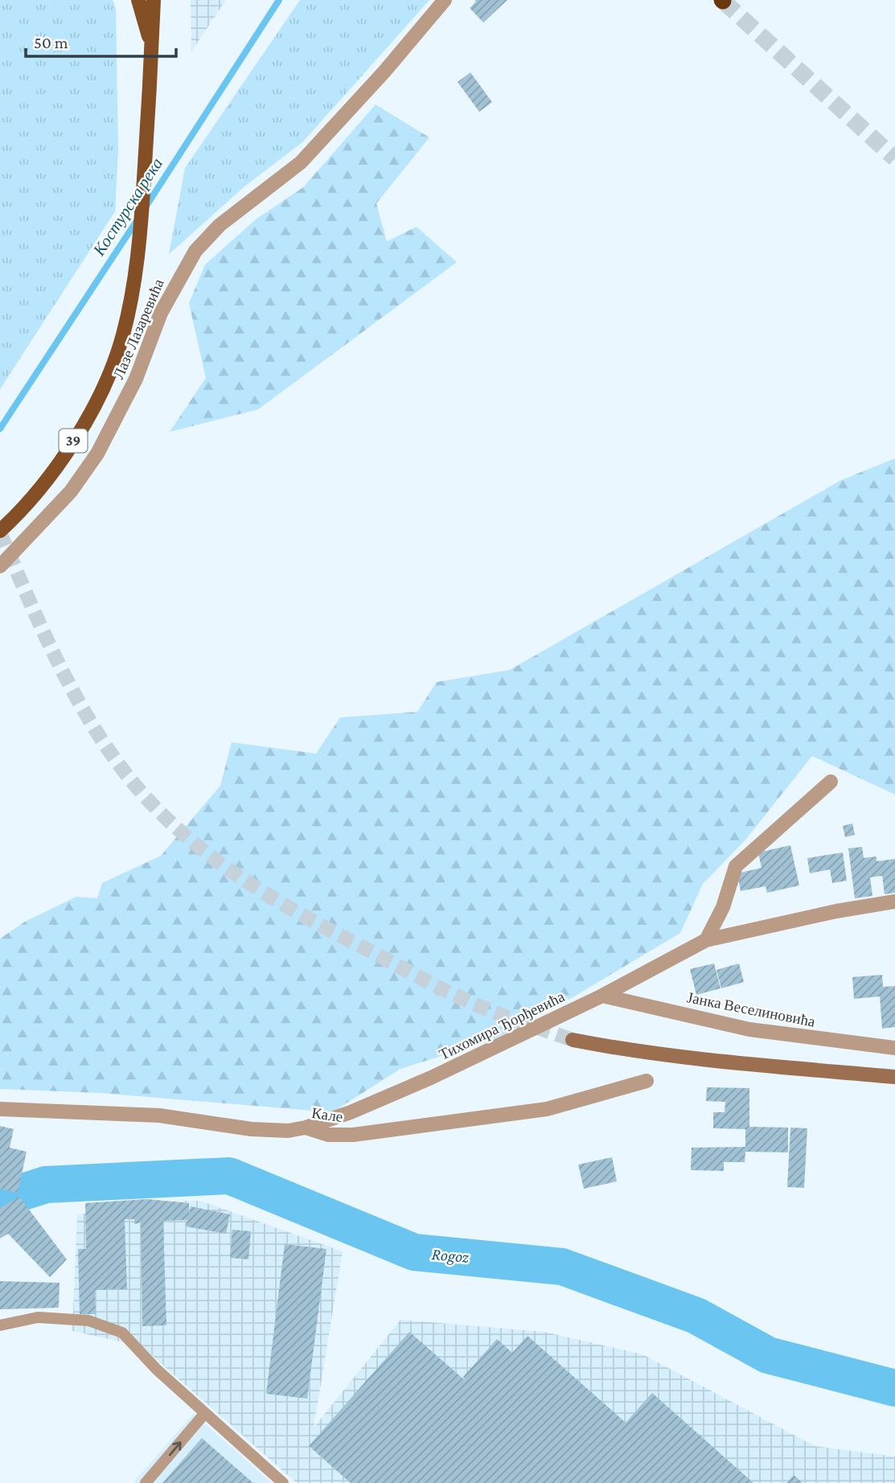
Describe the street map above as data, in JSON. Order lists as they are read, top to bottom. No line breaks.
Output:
{"streets":{"main road":["39"],"street":["Лазе Лазаревића","Јанка Веселиновића","Тихомира Ђорђевића","Кале"]},"crossings":[["Јанка Веселиновића","Тихомира Ђорђевића"],["Тихомира Ђорђевића","Кале"]],"water":["Костурска река","Rogoz"],"scale_bar":"50 m"}
